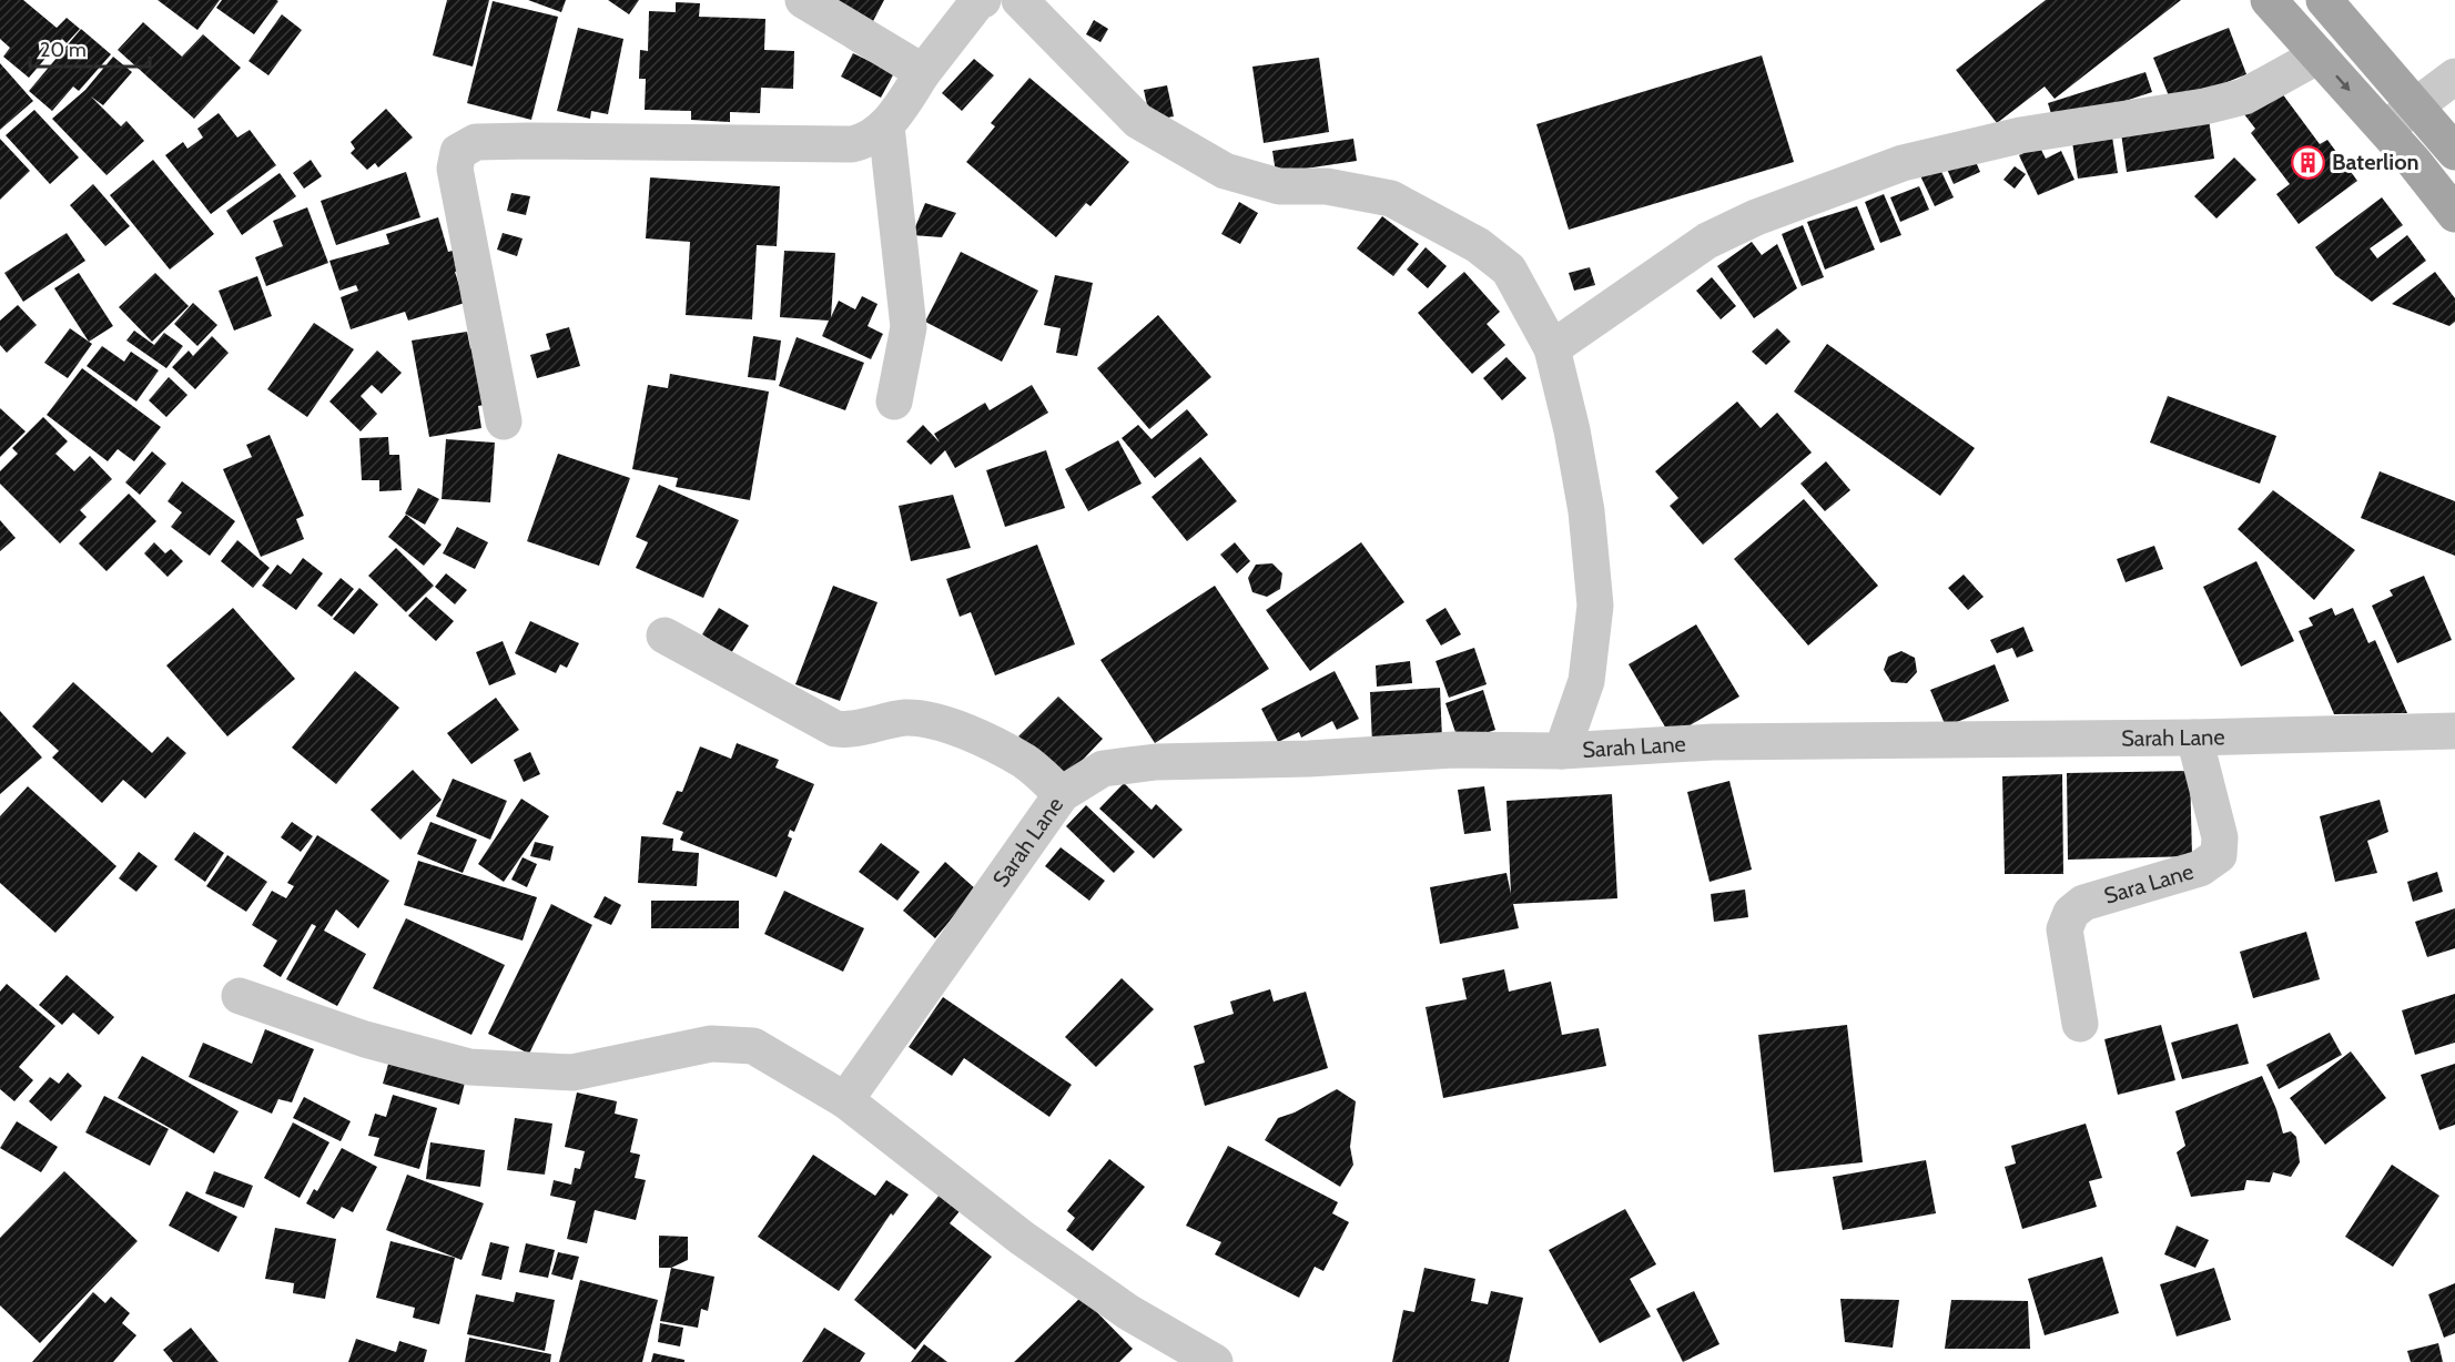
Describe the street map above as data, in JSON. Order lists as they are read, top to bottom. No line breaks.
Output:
{"streets":{"street":["Sarah Lane","Sara Lane"]},"crossings":[["Sarah Lane","Sara Lane"]],"places":{"building":["Baterlion"]},"scale_bar":"20 m"}
